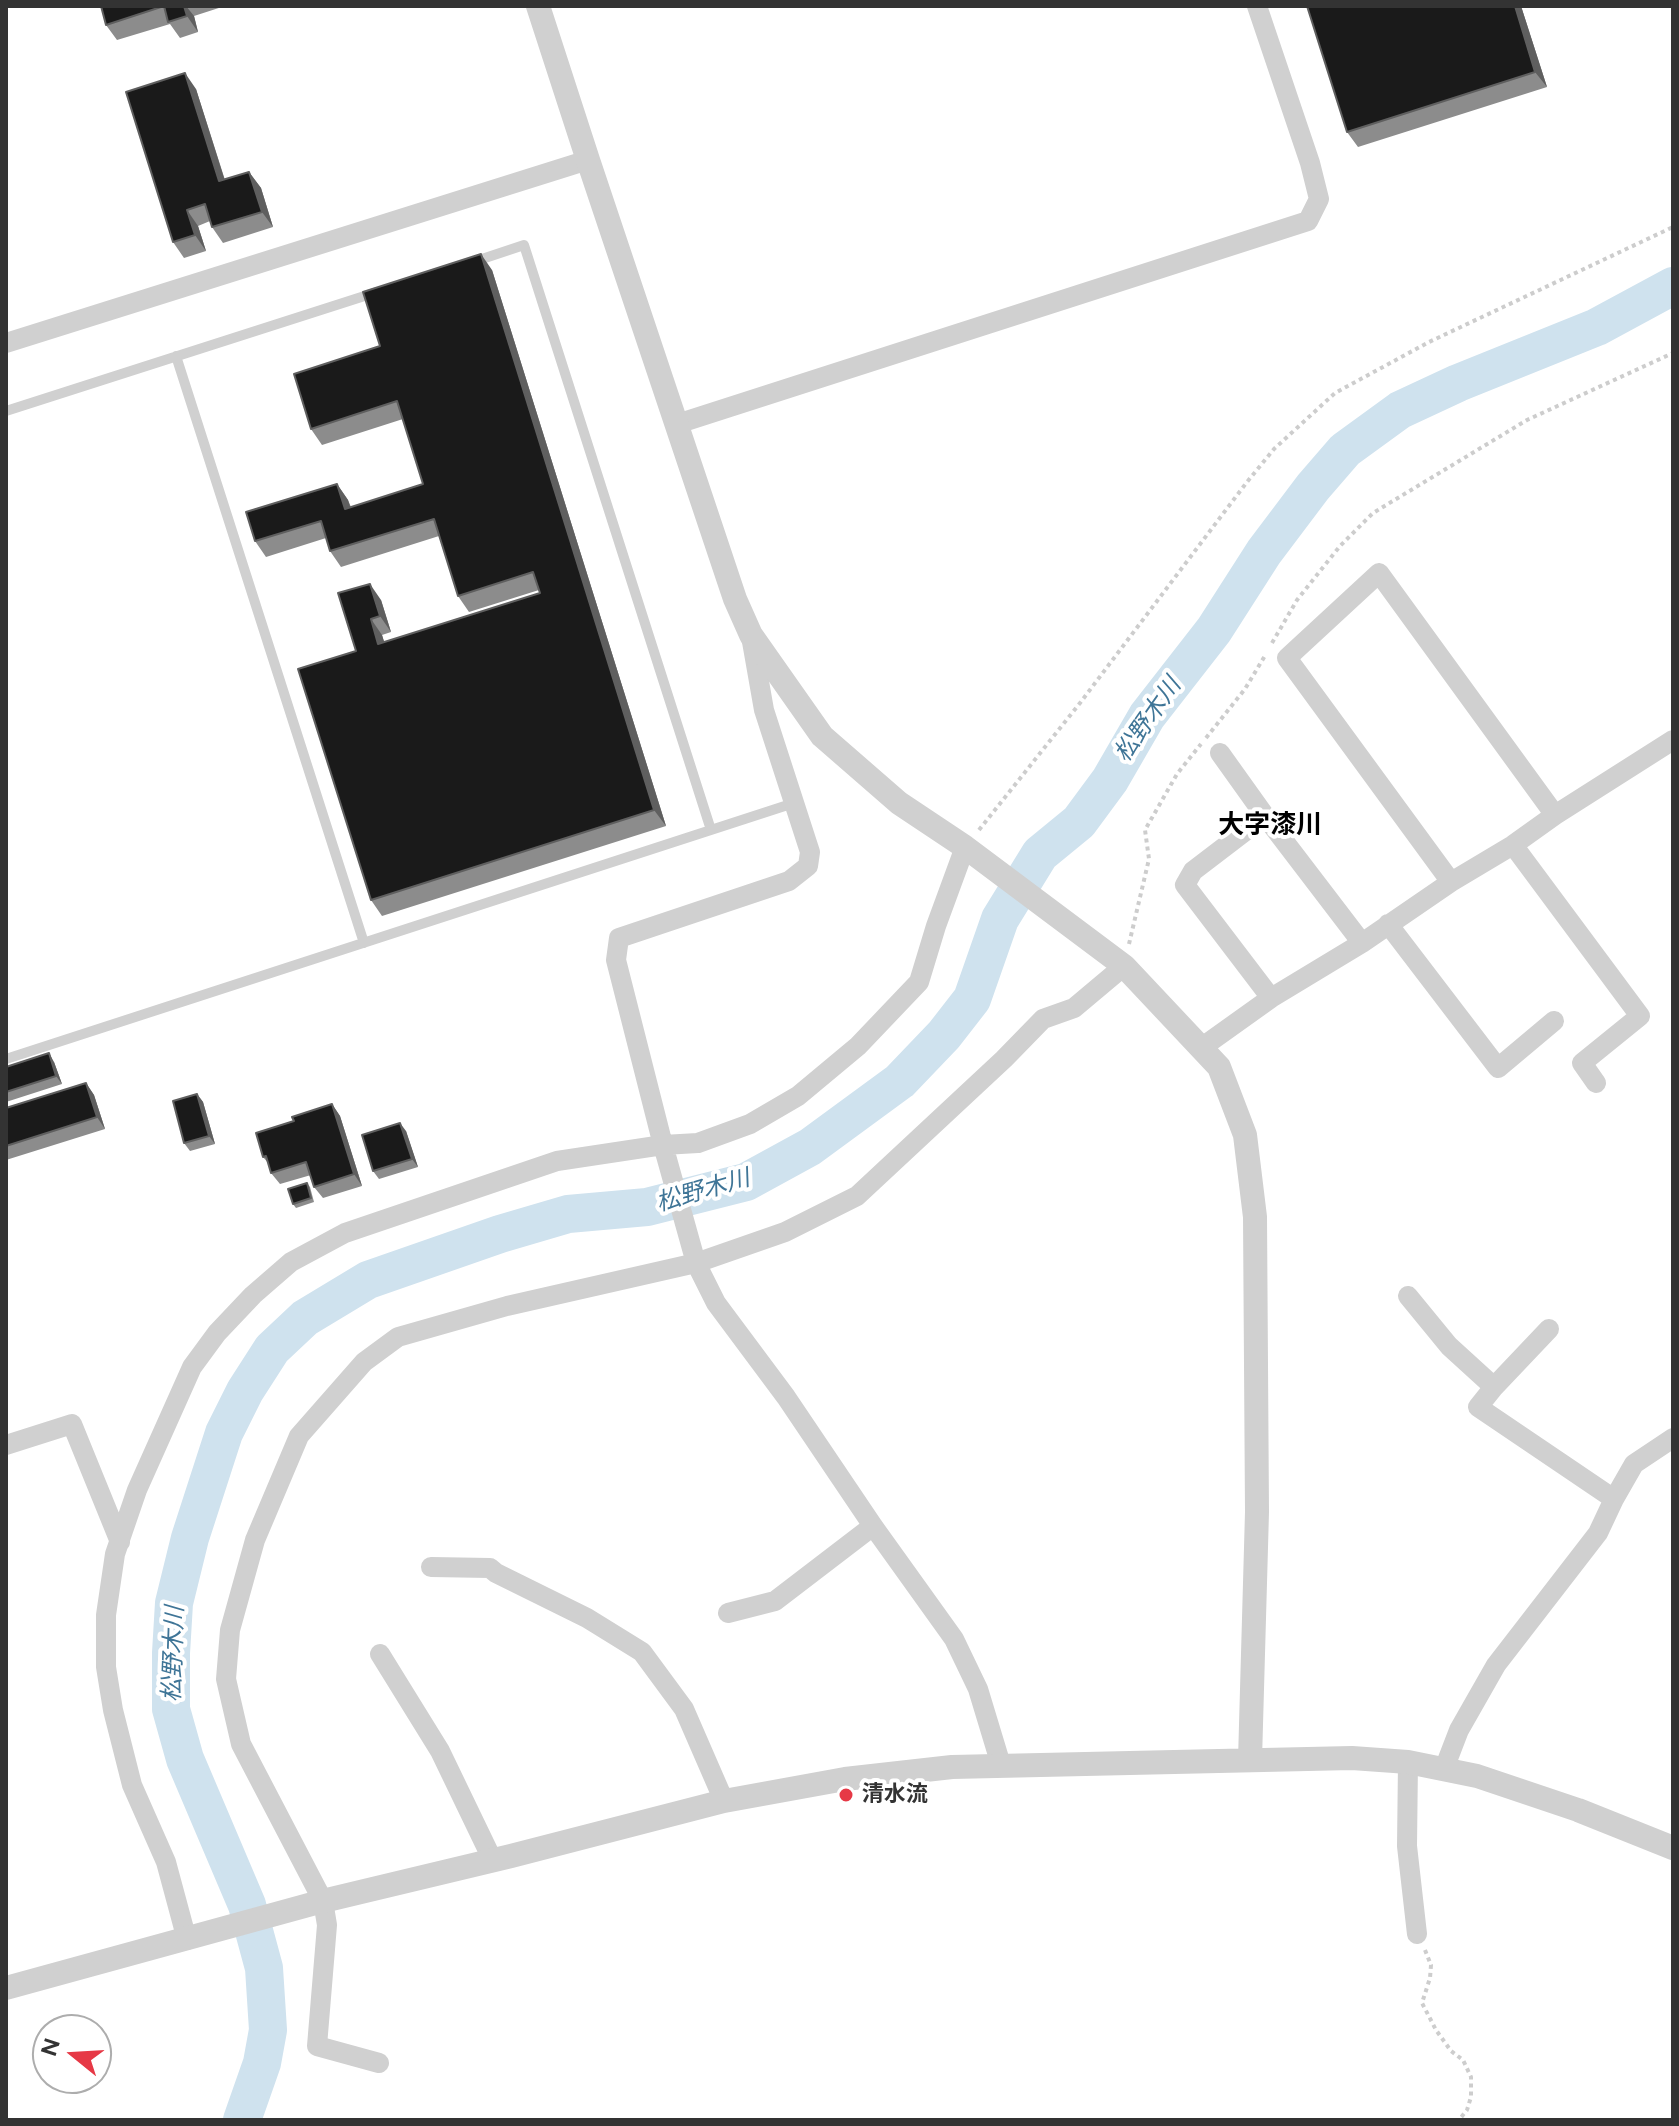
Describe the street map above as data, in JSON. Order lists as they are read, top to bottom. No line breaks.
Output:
{"districts":["大字漆川"],"water":["松野木川"],"places":["清水流"],"north":"left"}
